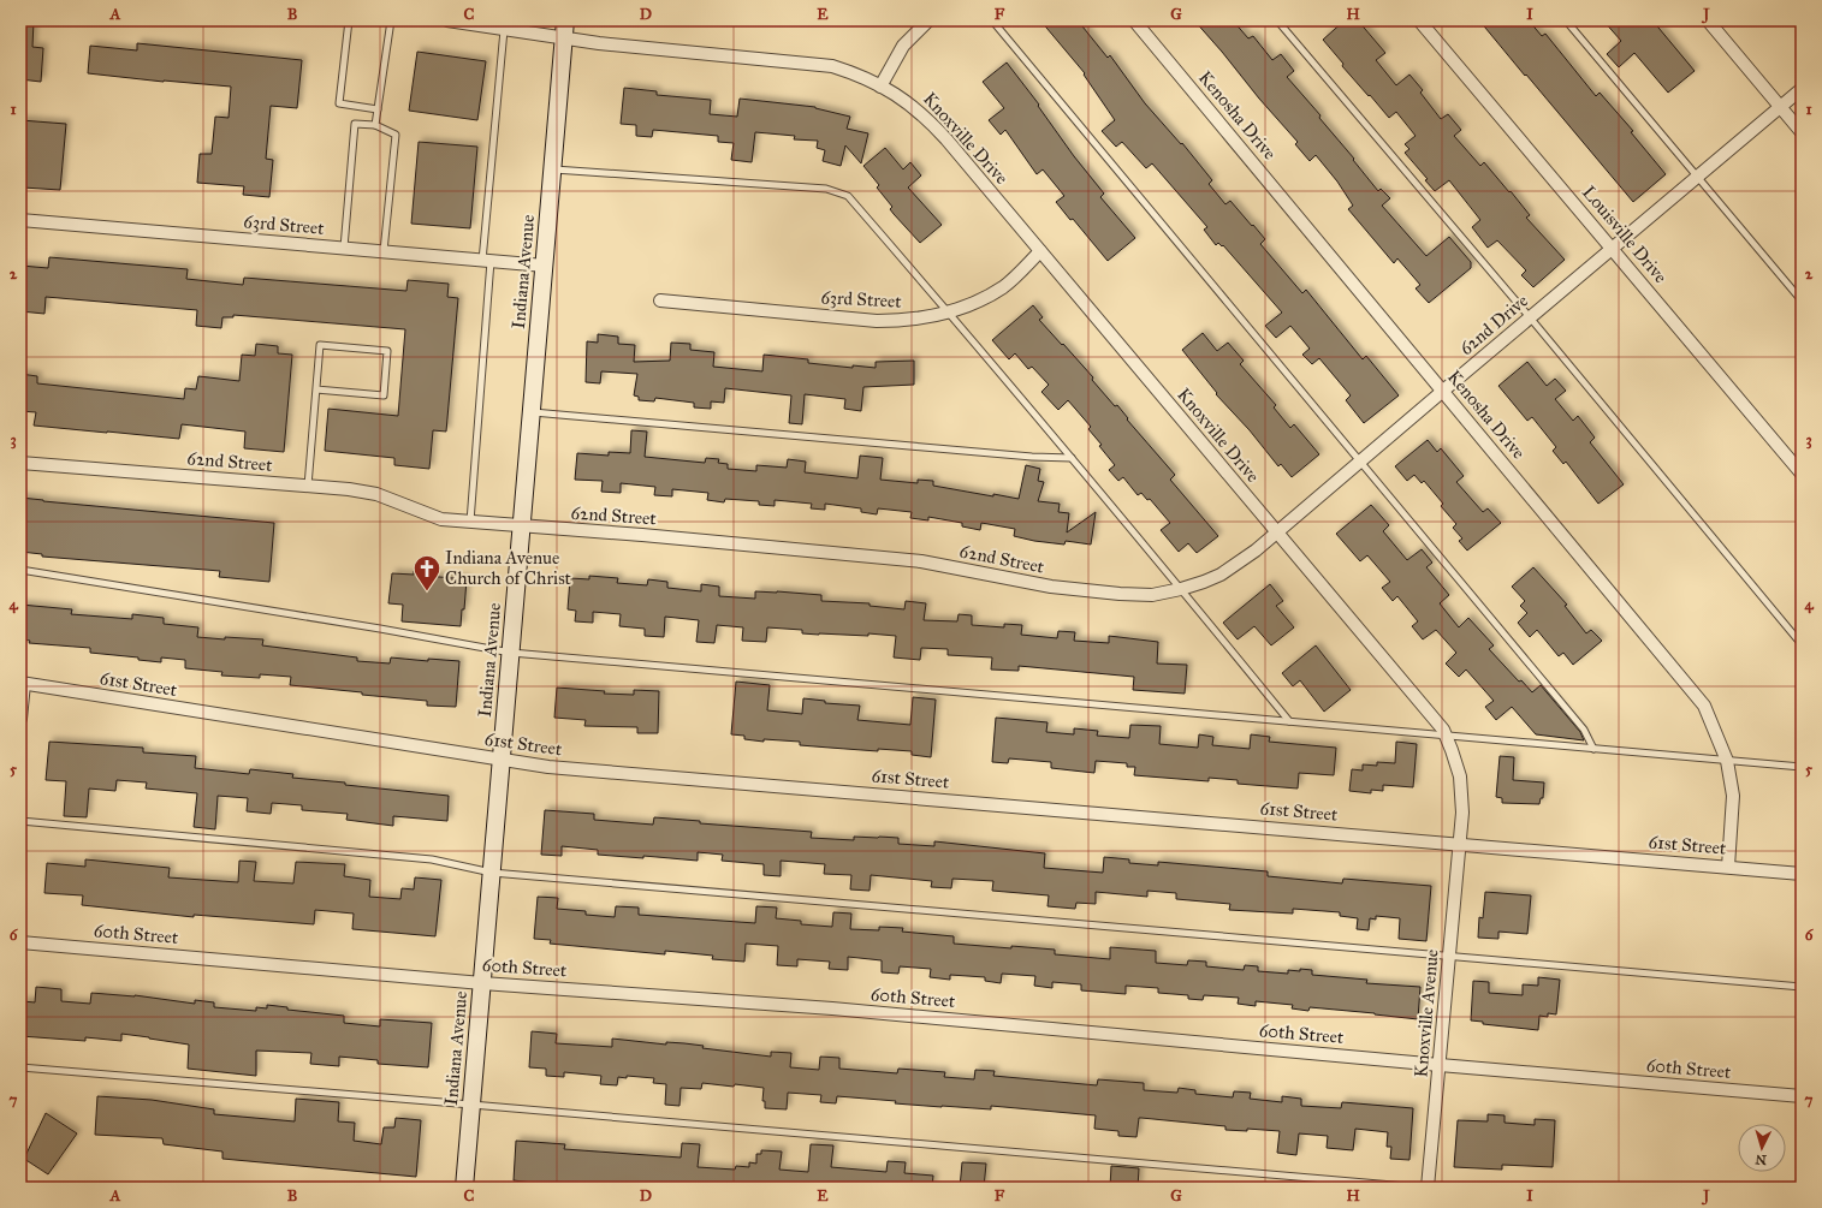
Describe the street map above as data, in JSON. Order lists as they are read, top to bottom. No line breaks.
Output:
{"streets":{"main road":["Indiana Avenue"],"street":["Kenosha Drive","Knoxville Drive","63rd Street","Louisville Drive","62nd Drive","62nd Street","61st Street","60th Street","Knoxville Avenue"]},"crossings":[["Kenosha Drive","62nd Drive"],["Kenosha Drive","61st Street"],["Knoxville Drive","63rd Street"],["Knoxville Drive","Indiana Avenue"],["Knoxville Drive","62nd Drive"],["Knoxville Drive","61st Street"],["Knoxville Drive","Knoxville Avenue"],["63rd Street","Indiana Avenue"],["Louisville Drive","62nd Drive"],["Indiana Avenue","62nd Street"],["Indiana Avenue","61st Street"],["Indiana Avenue","60th Street"],["62nd Drive","62nd Street"],["61st Street","Knoxville Avenue"],["60th Street","Knoxville Avenue"]],"places":{"church":["Indiana Avenue Church of Christ"]},"north":"bottom","grid":{"columns":["A","B","C","D","E","F","G","H","I","J"],"rows":["1","2","3","4","5","6","7"]}}
